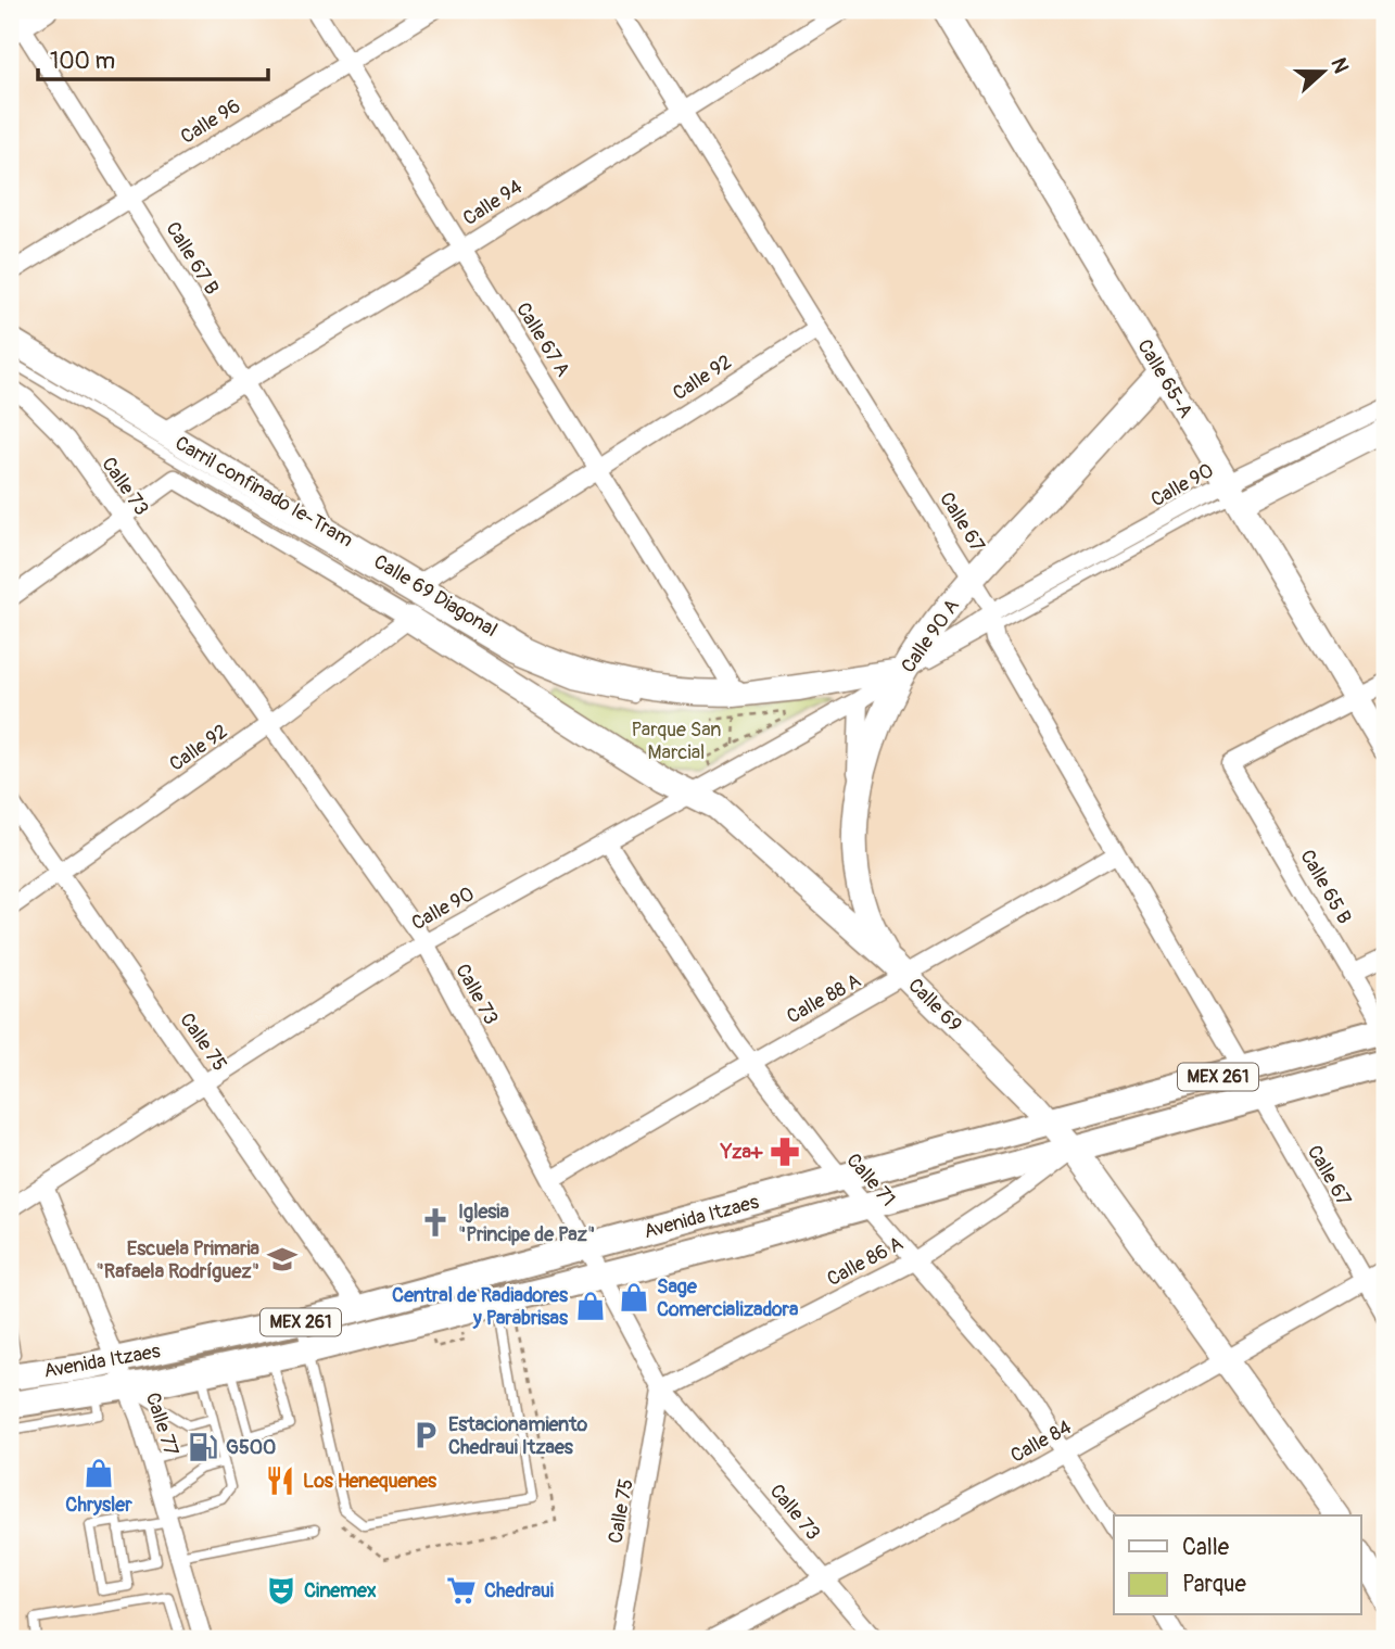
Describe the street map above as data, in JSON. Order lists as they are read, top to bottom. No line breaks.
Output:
{"streets":{"main road":["Calle 65-A","Calle 69 Diagonal","Calle 90 A","Calle 69","MEX 261","Avenida Itzaes"],"street":["Calle 96","Calle 94","Calle 67 B","Calle 67 A","Calle 92","Calle 90","Calle 73","Calle 67","Calle 65 B","Calle 88 A","Calle 75","Calle 71","Calle 86 A","Calle 77","Calle 84"],"lane":["Carril confinado Ie-Tram"]},"crossings":[["Calle 96","Calle 67 B"],["Calle 96","Calle 67 A"],["Calle 94","Calle 67 B"],["Calle 94","Calle 67 A"],["Calle 94","Calle 67"],["Calle 94","Calle 69 Diagonal"],["Calle 67 B","Calle 69 Diagonal"],["Calle 67 A","Calle 92"],["Calle 67 A","Calle 69 Diagonal"],["Calle 92","Calle 73"],["Calle 92","Calle 67"],["Calle 92","Calle 69 Diagonal"],["Calle 92","Calle 69"],["Calle 92","Calle 75"],["Calle 65-A","Calle 90"],["Calle 65-A","Calle 90 A"],["Calle 65-A","Calle 65 B"],["Calle 90","Calle 73"],["Calle 90","Calle 67"],["Calle 90","Calle 69 Diagonal"],["Calle 90","Calle 90 A"],["Calle 90","Calle 69"],["Calle 90","Calle 75"],["Calle 90","Calle 71"],["Calle 90","Calle 77"],["Calle 73","Calle 88 A"],["Calle 73","Calle 75"],["Calle 73","Avenida Itzaes"],["Calle 73","Calle 86 A"],["Calle 73","Calle 84"],["Calle 67","Calle 90 A"],["Calle 67","Calle 88 A"],["Calle 67","Avenida Itzaes"],["Calle 67","Calle 84"],["Calle 69 Diagonal","Calle 90 A"],["Calle 90 A","Calle 88 A"],["Calle 90 A","Calle 69"],["Calle 65 B","Avenida Itzaes"],["Calle 88 A","Calle 69"],["Calle 88 A","Calle 71"],["Calle 69","Avenida Itzaes"],["Calle 69","Calle 86 A"],["Calle 69","Calle 84"],["Calle 75","Avenida Itzaes"],["Calle 75","Calle 86 A"],["Calle 71","Avenida Itzaes"],["Calle 71","Calle 86 A"],["Calle 71","Calle 84"],["Avenida Itzaes","Calle 86 A"],["Avenida Itzaes","Calle 77"]],"parks":["Parque San Marcial"],"places":{"pharmacy":["Yza+"],"church":["Iglesia \"Principe de Paz\""],"school or university":["Escuela Primaria \"Rafaela Rodríguez\""],"shop":["Sage Comercializadora","Central de Radiadores y Parabrisas","Chrysler"],"parking":["Estacionamiento Chedraui Itzaes"],"fuel station":["G500"],"restaurant":["Los Henequenes"],"theatre":["Cinemex"],"supermarket":["Chedraui"]},"legend":["Calle","Parque"],"scale_bar":"100 m","north":"right"}
